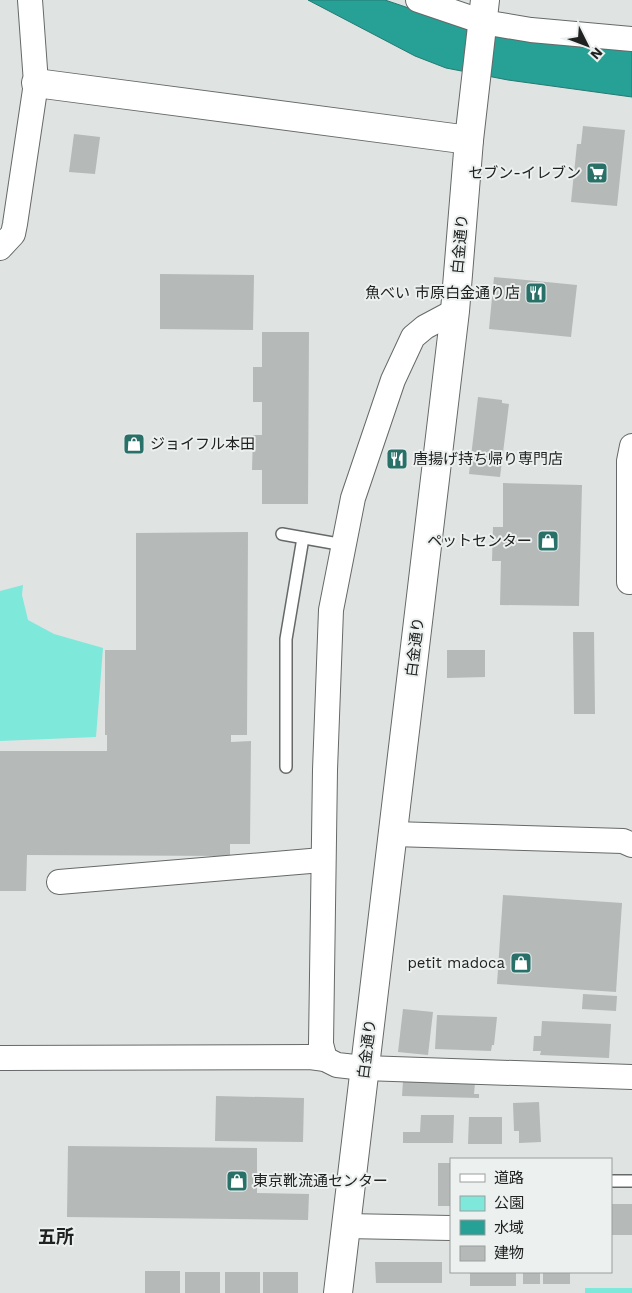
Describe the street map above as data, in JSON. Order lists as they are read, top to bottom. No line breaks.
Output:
{"streets":{"street":["白金通り"]},"districts":["五所"],"places":{"supermarket":["セブン-イレブン"],"restaurant":["魚べい 市原白金通り店","唐揚げ持ち帰り専門店"],"shop":["ジョイフル本田","ペットセンター","petit madoca","東京靴流通センター"]},"legend":["道路","公園","水域","建物"],"north":"bottom right"}
